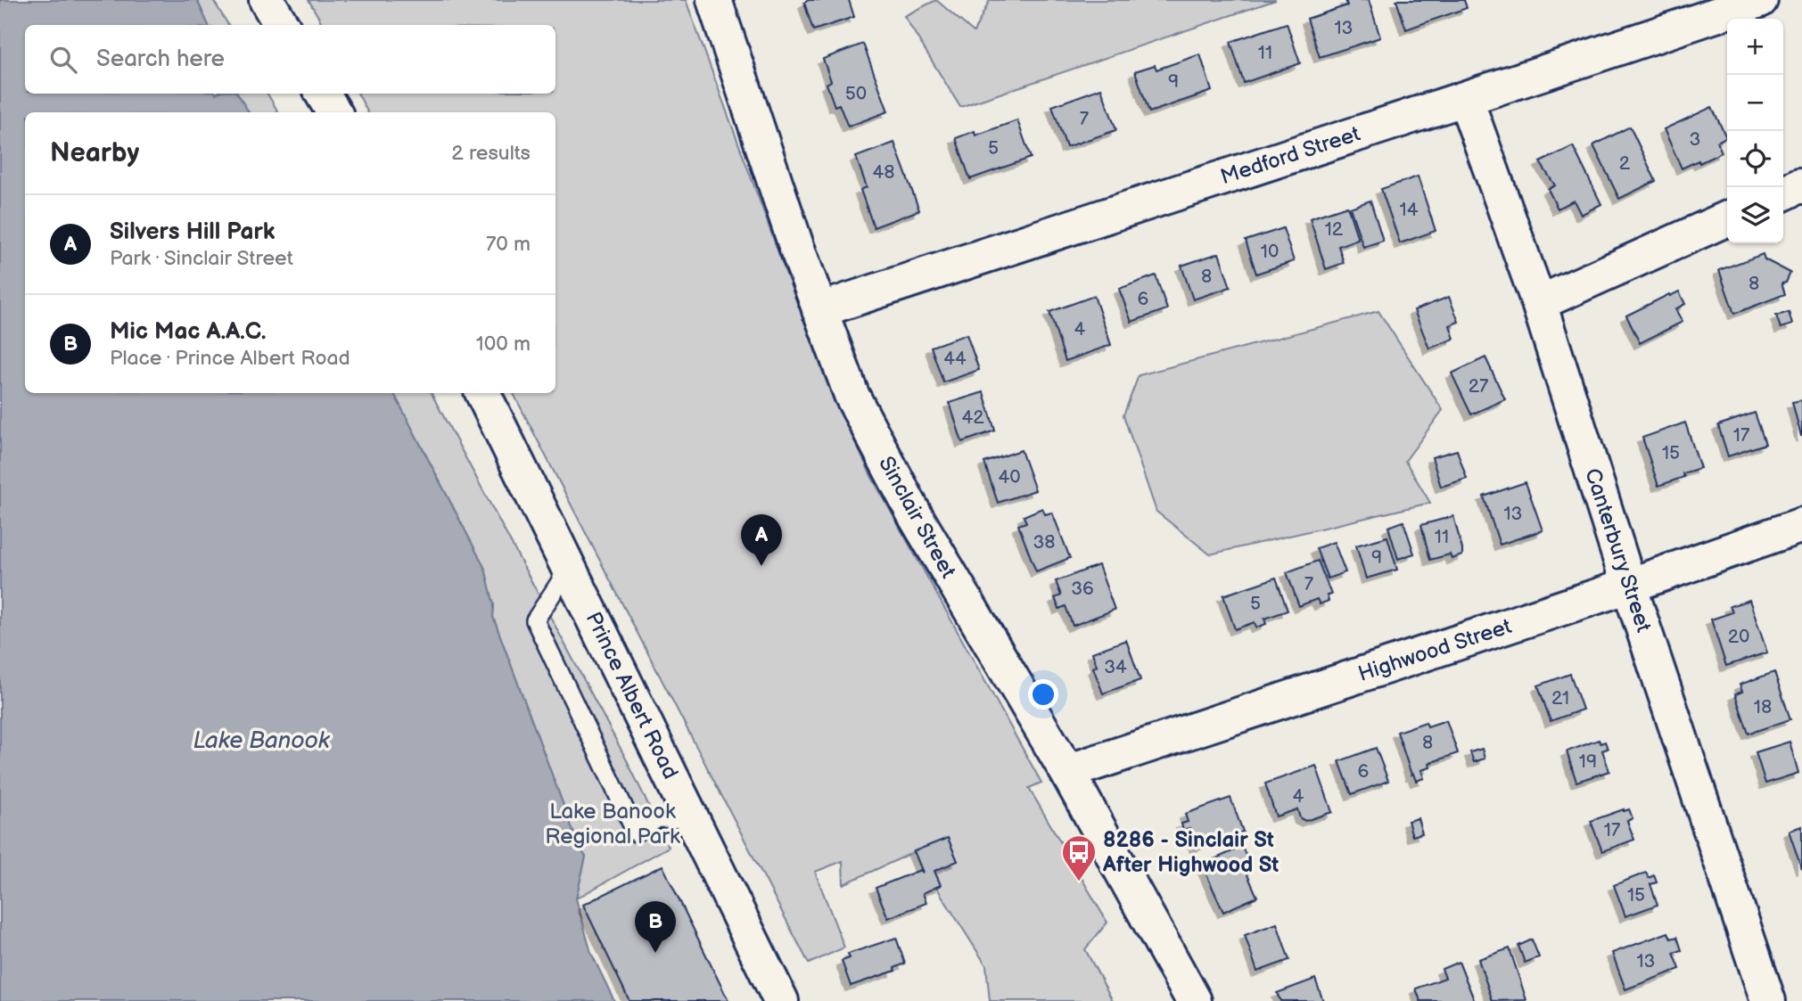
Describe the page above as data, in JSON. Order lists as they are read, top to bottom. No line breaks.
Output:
{"streets":{"street":["Medford Street","Sinclair Street","Canterbury Street","Highwood Street","Prince Albert Road"]},"crossings":[["Medford Street","Sinclair Street"],["Medford Street","Canterbury Street"],["Sinclair Street","Highwood Street"],["Canterbury Street","Highwood Street"]],"water":["Lake Banook"],"parks":["Lake Banook Regional Park"],"places":{"bus stop":["8286 - Sinclair St After Highwood St"]},"house_numbers":["13","11","9","50","7","3","5","2","48","14","12","10","8","8","6","4","44","27","42","17","15","40","13","11","38","9","7","36","5","20","34","21","18","8","19","6","4","17","15","13"],"page":{"map_buttons":["+","−"],"search":"Search here","heading":["Nearby","2 results"],"list":[{"mark":"A","name":"Silvers Hill Park","note":"Park · Sinclair Street","value":"70 m"},{"mark":"B","name":"Mic Mac A.A.C.","note":"Place · Prince Albert Road","value":"100 m"}],"pins":["A","B"]}}
